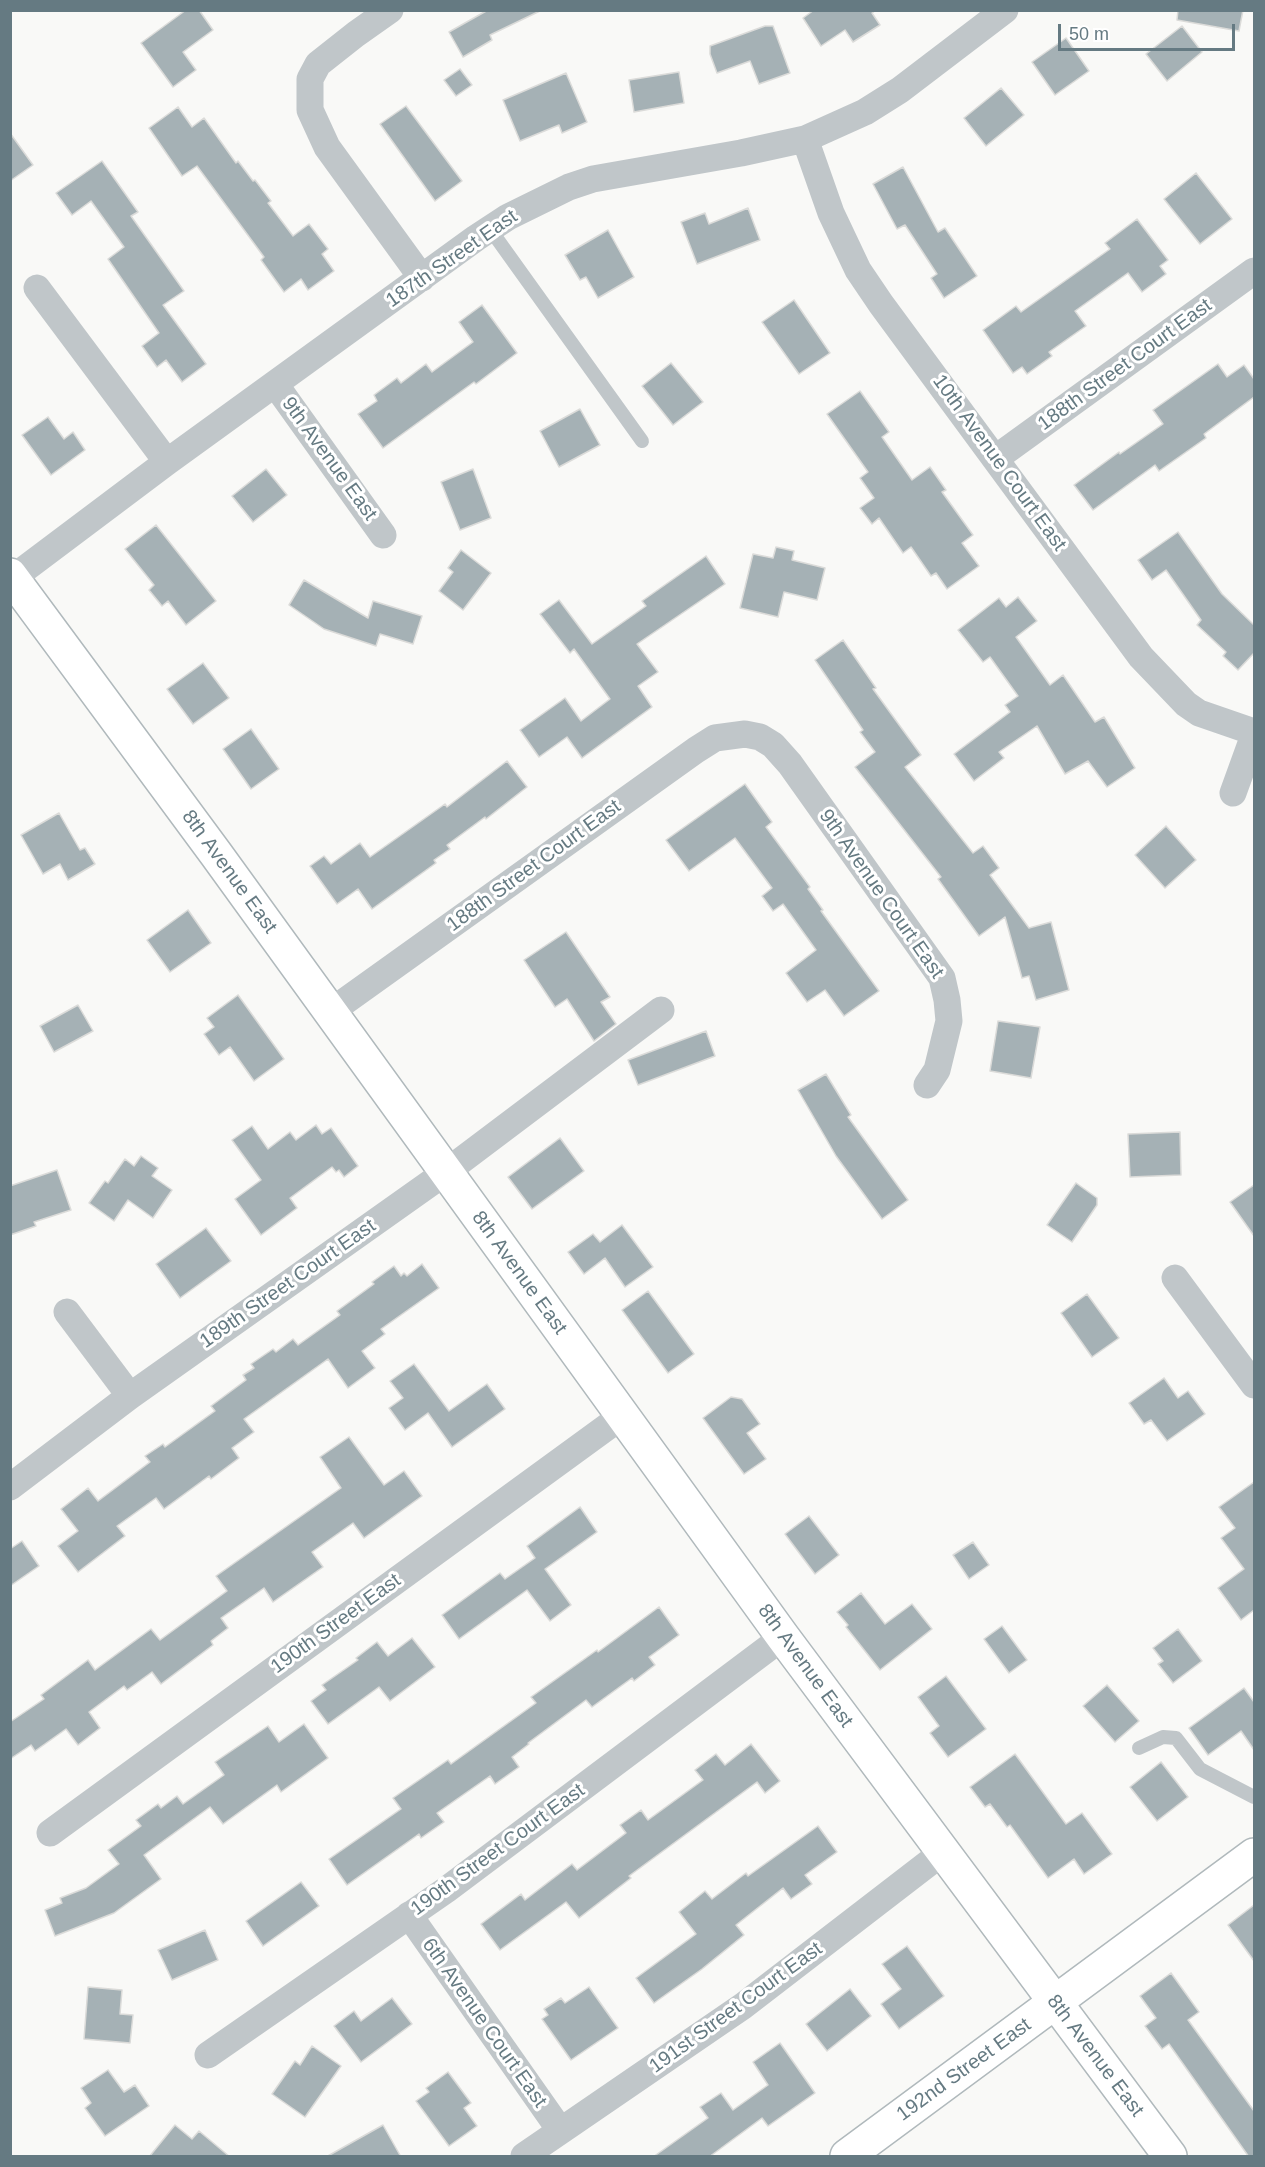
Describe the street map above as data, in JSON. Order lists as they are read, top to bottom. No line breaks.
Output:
{"streets":{"street":["187th Street East","188th Street Court East","9th Avenue East","10th Avenue Court East","8th Avenue East","9th Avenue Court East","189th Street Court East","190th Street East","190th Street Court East","191st Street Court East","6th Avenue Court East","192nd Street East"]},"crossings":[["187th Street East","9th Avenue East"],["187th Street East","10th Avenue Court East"],["187th Street East","8th Avenue East"],["188th Street Court East","10th Avenue Court East"],["188th Street Court East","8th Avenue East"],["188th Street Court East","9th Avenue Court East"],["8th Avenue East","189th Street Court East"],["8th Avenue East","190th Street East"],["8th Avenue East","190th Street Court East"],["8th Avenue East","191st Street Court East"],["8th Avenue East","192nd Street East"],["190th Street Court East","6th Avenue Court East"],["191st Street Court East","6th Avenue Court East"]],"scale_bar":"50 m"}
